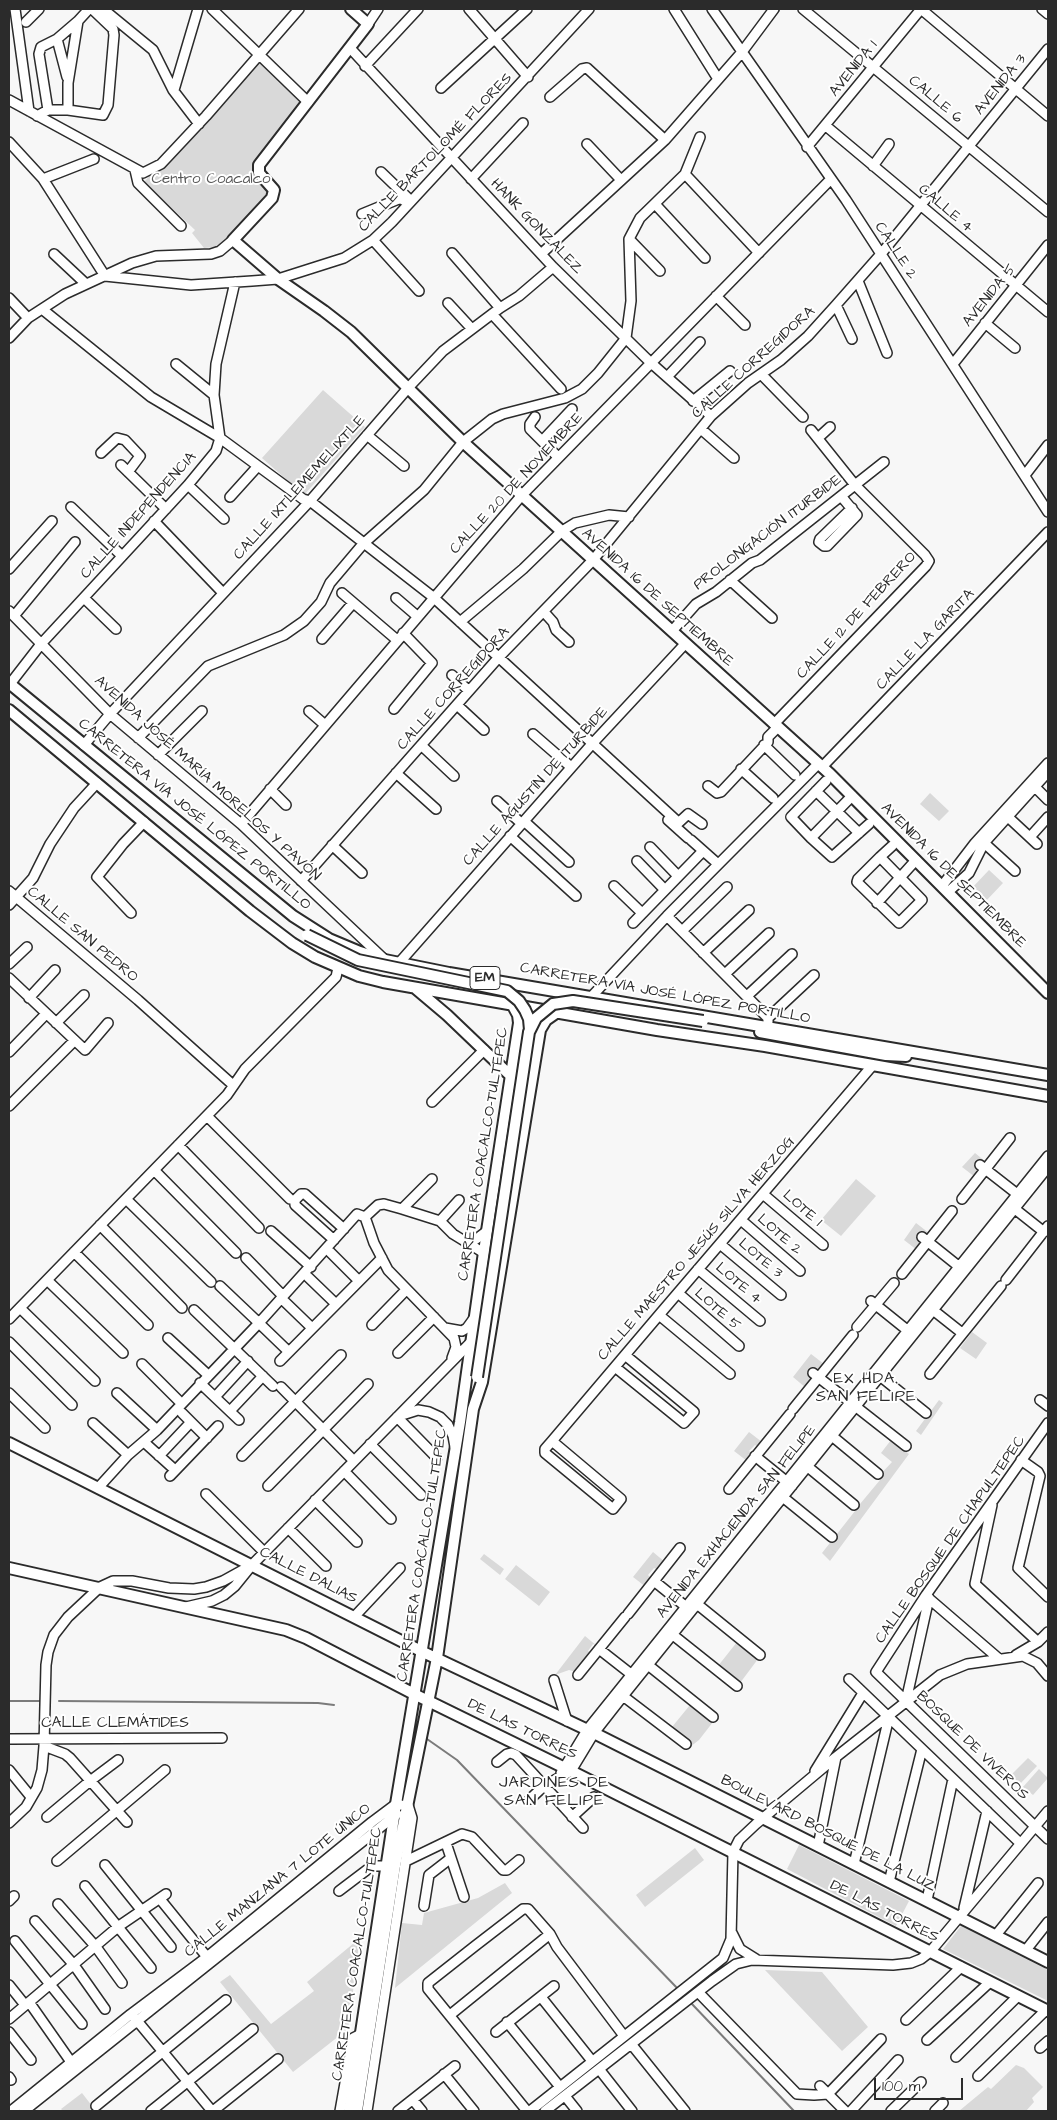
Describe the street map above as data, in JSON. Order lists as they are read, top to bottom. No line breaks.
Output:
{"streets":{"main road":["AVENIDA 16 DE SEPTIEMBRE","CARRETERA VÍA JOSÉ LÓPEZ PORTILLO","EM","CARRETERA COACALCO-TULTEPEC","CALLE DALIAS","DE LAS TORRES","BOULEVARD BOSQUE DE LA LUZ"],"street":["AVENIDA 1","AVENIDA 3","CALLE 6","CALLE BARTOLOMÉ FLORES","CALLE 4","HANK GONZALEZ","CALLE 2","AVENIDA 5","CALLE CORREGIDORA","CALLE 20 DE NOVIEMBRE","CALLE IXTLEMEMELIXTLE","CALLE INDEPENDENCIA","PROLONGACIÓN ITURBIDE","CALLE 12 DE FEBRERO","CALLE LA GARITA","AVENIDA JOSÉ MARÍA MORELOS Y PAVÓN","CALLE AGUSTÍN DE ITURBIDE","CALLE SAN PEDRO","LOTE 1","LOTE 2","CALLE MAESTRO JESÚS SILVA HERZOG","LOTE 3","LOTE 4","LOTE 5","AVENIDA EXHACIENDA SAN FELIPE","CALLE BOSQUE DE CHAPULTEPEC","CALLE CLEMÁTIDES","BOSQUE DE VIVEROS","CALLE MANZANA 7 LOTE ÚNICO"]},"crossings":[["AVENIDA 1","CALLE 6"],["AVENIDA 1","CALLE 4"],["AVENIDA 1","CALLE 2"],["AVENIDA 3","CALLE 6"],["AVENIDA 3","CALLE 4"],["AVENIDA 3","CALLE 2"],["AVENIDA 3","CALLE CORREGIDORA"],["CALLE BARTOLOMÉ FLORES","HANK GONZALEZ"],["CALLE BARTOLOMÉ FLORES","AVENIDA 16 DE SEPTIEMBRE"],["CALLE 4","AVENIDA 5"],["HANK GONZALEZ","CALLE CORREGIDORA"],["HANK GONZALEZ","CALLE 20 DE NOVIEMBRE"],["HANK GONZALEZ","CALLE IXTLEMEMELIXTLE"],["CALLE 2","AVENIDA 5"],["CALLE 2","CALLE CORREGIDORA"],["CALLE 2","CALLE 20 DE NOVIEMBRE"],["CALLE CORREGIDORA","AVENIDA 16 DE SEPTIEMBRE"],["CALLE CORREGIDORA","AVENIDA JOSÉ MARÍA MORELOS Y PAVÓN"],["CALLE 20 DE NOVIEMBRE","AVENIDA 16 DE SEPTIEMBRE"],["CALLE 20 DE NOVIEMBRE","AVENIDA JOSÉ MARÍA MORELOS Y PAVÓN"],["CALLE IXTLEMEMELIXTLE","AVENIDA 16 DE SEPTIEMBRE"],["CALLE IXTLEMEMELIXTLE","AVENIDA JOSÉ MARÍA MORELOS Y PAVÓN"],["CALLE IXTLEMEMELIXTLE","CARRETERA VÍA JOSÉ LÓPEZ PORTILLO"],["CALLE INDEPENDENCIA","AVENIDA JOSÉ MARÍA MORELOS Y PAVÓN"],["CALLE INDEPENDENCIA","CARRETERA VÍA JOSÉ LÓPEZ PORTILLO"],["PROLONGACIÓN ITURBIDE","AVENIDA 16 DE SEPTIEMBRE"],["PROLONGACIÓN ITURBIDE","CALLE 12 DE FEBRERO"],["AVENIDA 16 DE SEPTIEMBRE","CALLE 12 DE FEBRERO"],["AVENIDA 16 DE SEPTIEMBRE","CALLE LA GARITA"],["AVENIDA 16 DE SEPTIEMBRE","CALLE AGUSTÍN DE ITURBIDE"],["CALLE LA GARITA","CARRETERA VÍA JOSÉ LÓPEZ PORTILLO"],["AVENIDA JOSÉ MARÍA MORELOS Y PAVÓN","CARRETERA VÍA JOSÉ LÓPEZ PORTILLO"],["CALLE AGUSTÍN DE ITURBIDE","CARRETERA VÍA JOSÉ LÓPEZ PORTILLO"],["EM","CARRETERA COACALCO-TULTEPEC"],["EM","CALLE MAESTRO JESÚS SILVA HERZOG"],["CARRETERA COACALCO-TULTEPEC","CALLE DALIAS"],["CARRETERA COACALCO-TULTEPEC","DE LAS TORRES"],["CARRETERA COACALCO-TULTEPEC","CALLE MANZANA 7 LOTE ÚNICO"],["LOTE 1","CALLE MAESTRO JESÚS SILVA HERZOG"],["LOTE 2","CALLE MAESTRO JESÚS SILVA HERZOG"],["CALLE MAESTRO JESÚS SILVA HERZOG","LOTE 3"],["CALLE MAESTRO JESÚS SILVA HERZOG","LOTE 4"],["CALLE MAESTRO JESÚS SILVA HERZOG","LOTE 5"],["AVENIDA EXHACIENDA SAN FELIPE","CALLE DALIAS"],["AVENIDA EXHACIENDA SAN FELIPE","DE LAS TORRES"],["AVENIDA EXHACIENDA SAN FELIPE","BOULEVARD BOSQUE DE LA LUZ"],["CALLE BOSQUE DE CHAPULTEPEC","BOSQUE DE VIVEROS"],["CALLE DALIAS","BOULEVARD BOSQUE DE LA LUZ"]],"districts":["EX HDA. SAN FELIPE","JARDINES DE SAN FELIPE"],"parks":["Centro Coacalco"],"scale_bar":"100 m"}
